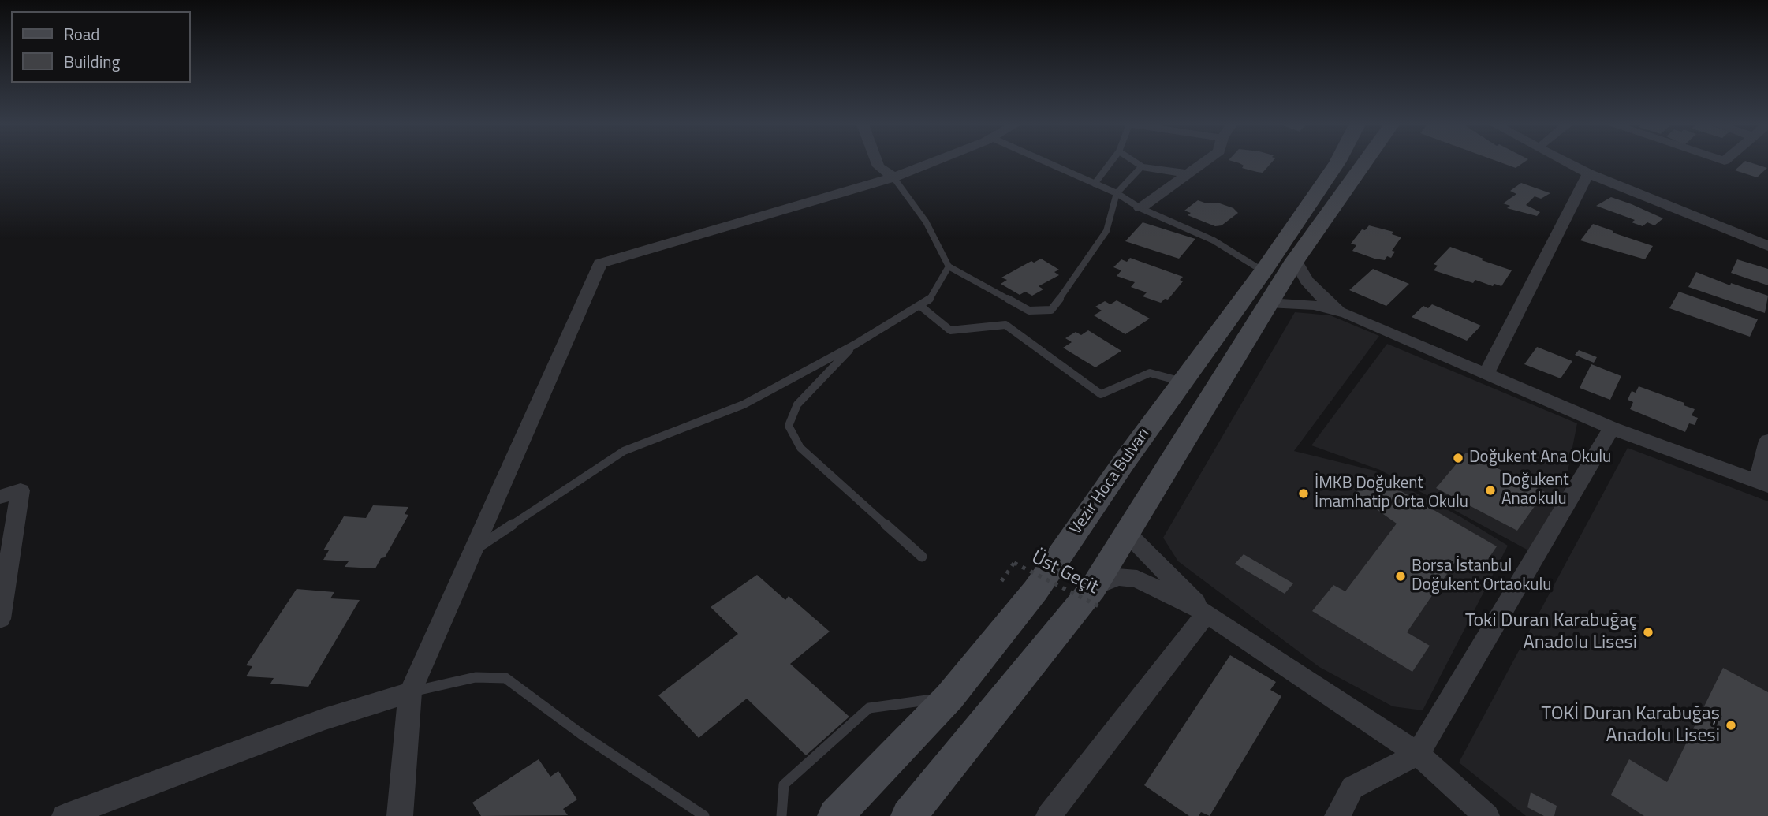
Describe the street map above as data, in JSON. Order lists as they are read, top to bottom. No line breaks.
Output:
{"streets":{"main road":["Vezir Hoca Bulvarı"],"path":["Üst Geçit"]},"places":["Doğukent Ana Okulu","Doğukent Anaokulu","İMKB Doğukent İmamhatip Orta Okulu","Borsa İstanbul Doğukent Ortaokulu","Toki Duran Karabuğaç Anadolu Lisesi","TOKİ Duran Karabuğaş Anadolu Lisesi"],"legend":["Road","Building"]}
